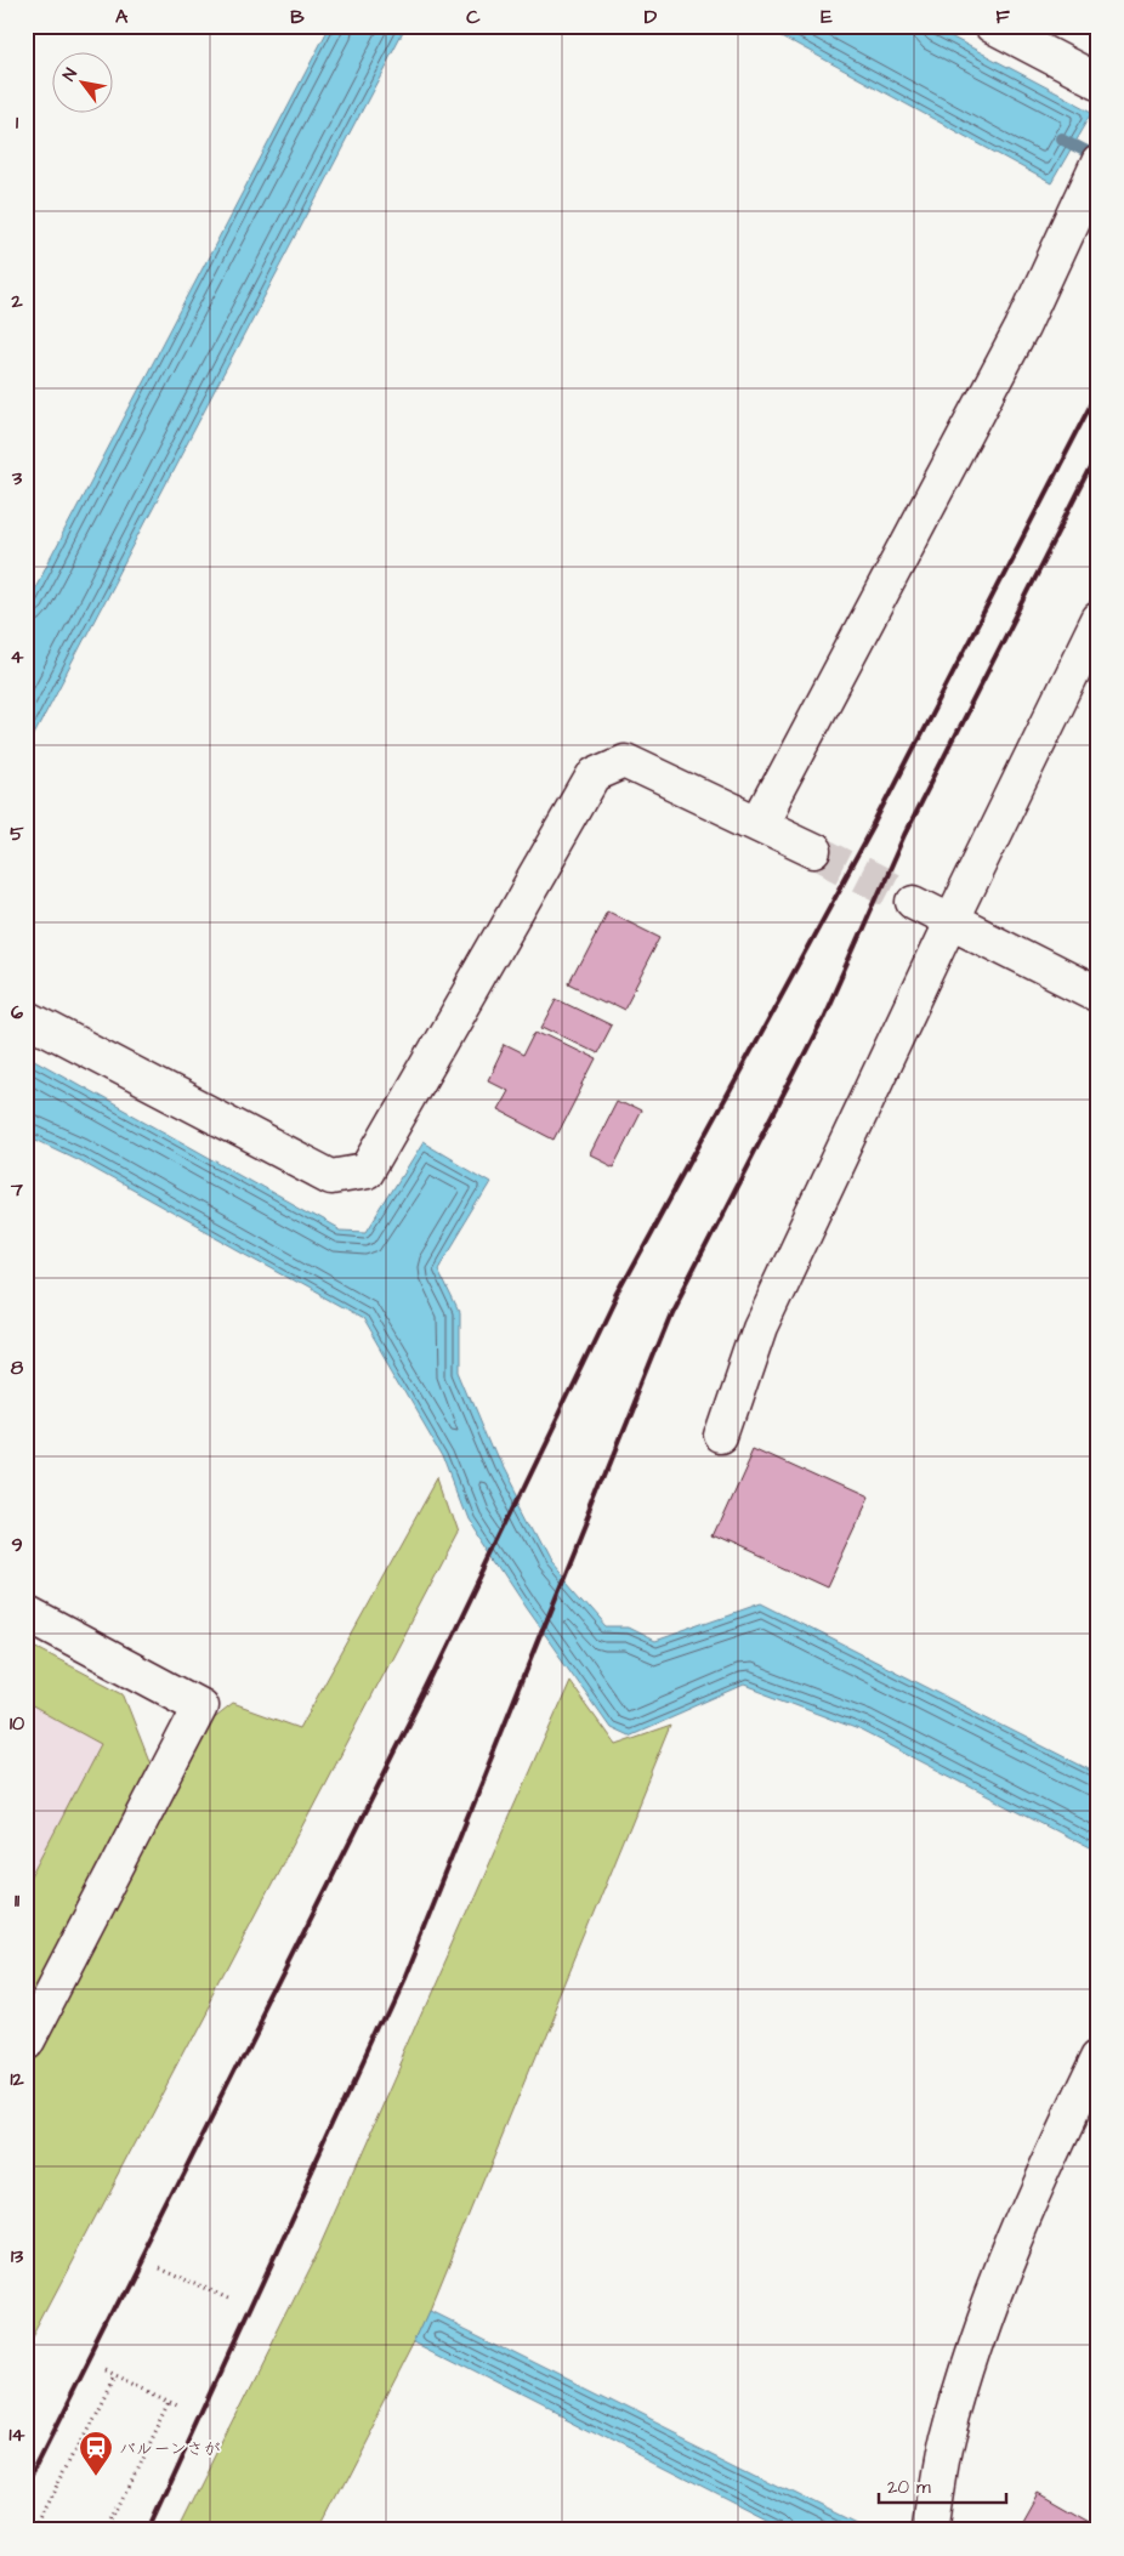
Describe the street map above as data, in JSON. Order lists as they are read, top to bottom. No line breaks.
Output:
{"places":{"station":["バルーンさが"]},"scale_bar":"20 m","north":"top left","grid":{"columns":["A","B","C","D","E","F"],"rows":["1","2","3","4","5","6","7","8","9","10","11","12","13","14"]}}
